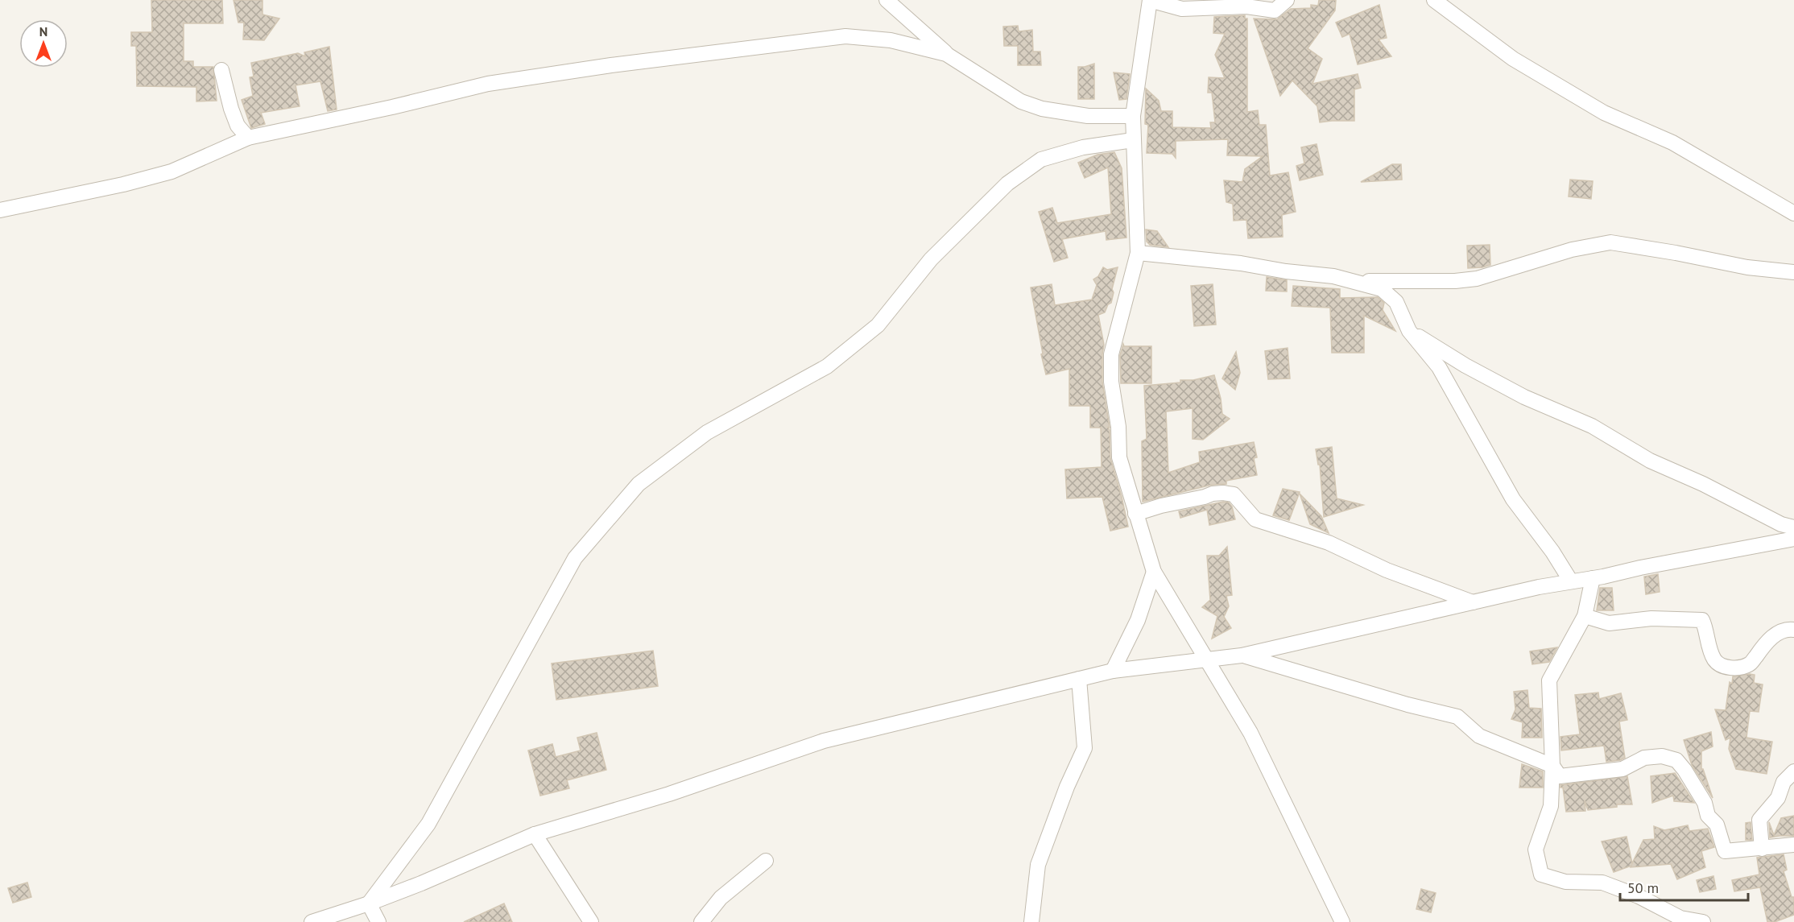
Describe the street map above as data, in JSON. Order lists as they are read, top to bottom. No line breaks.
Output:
{"scale_bar":"50 m","north":"top"}
